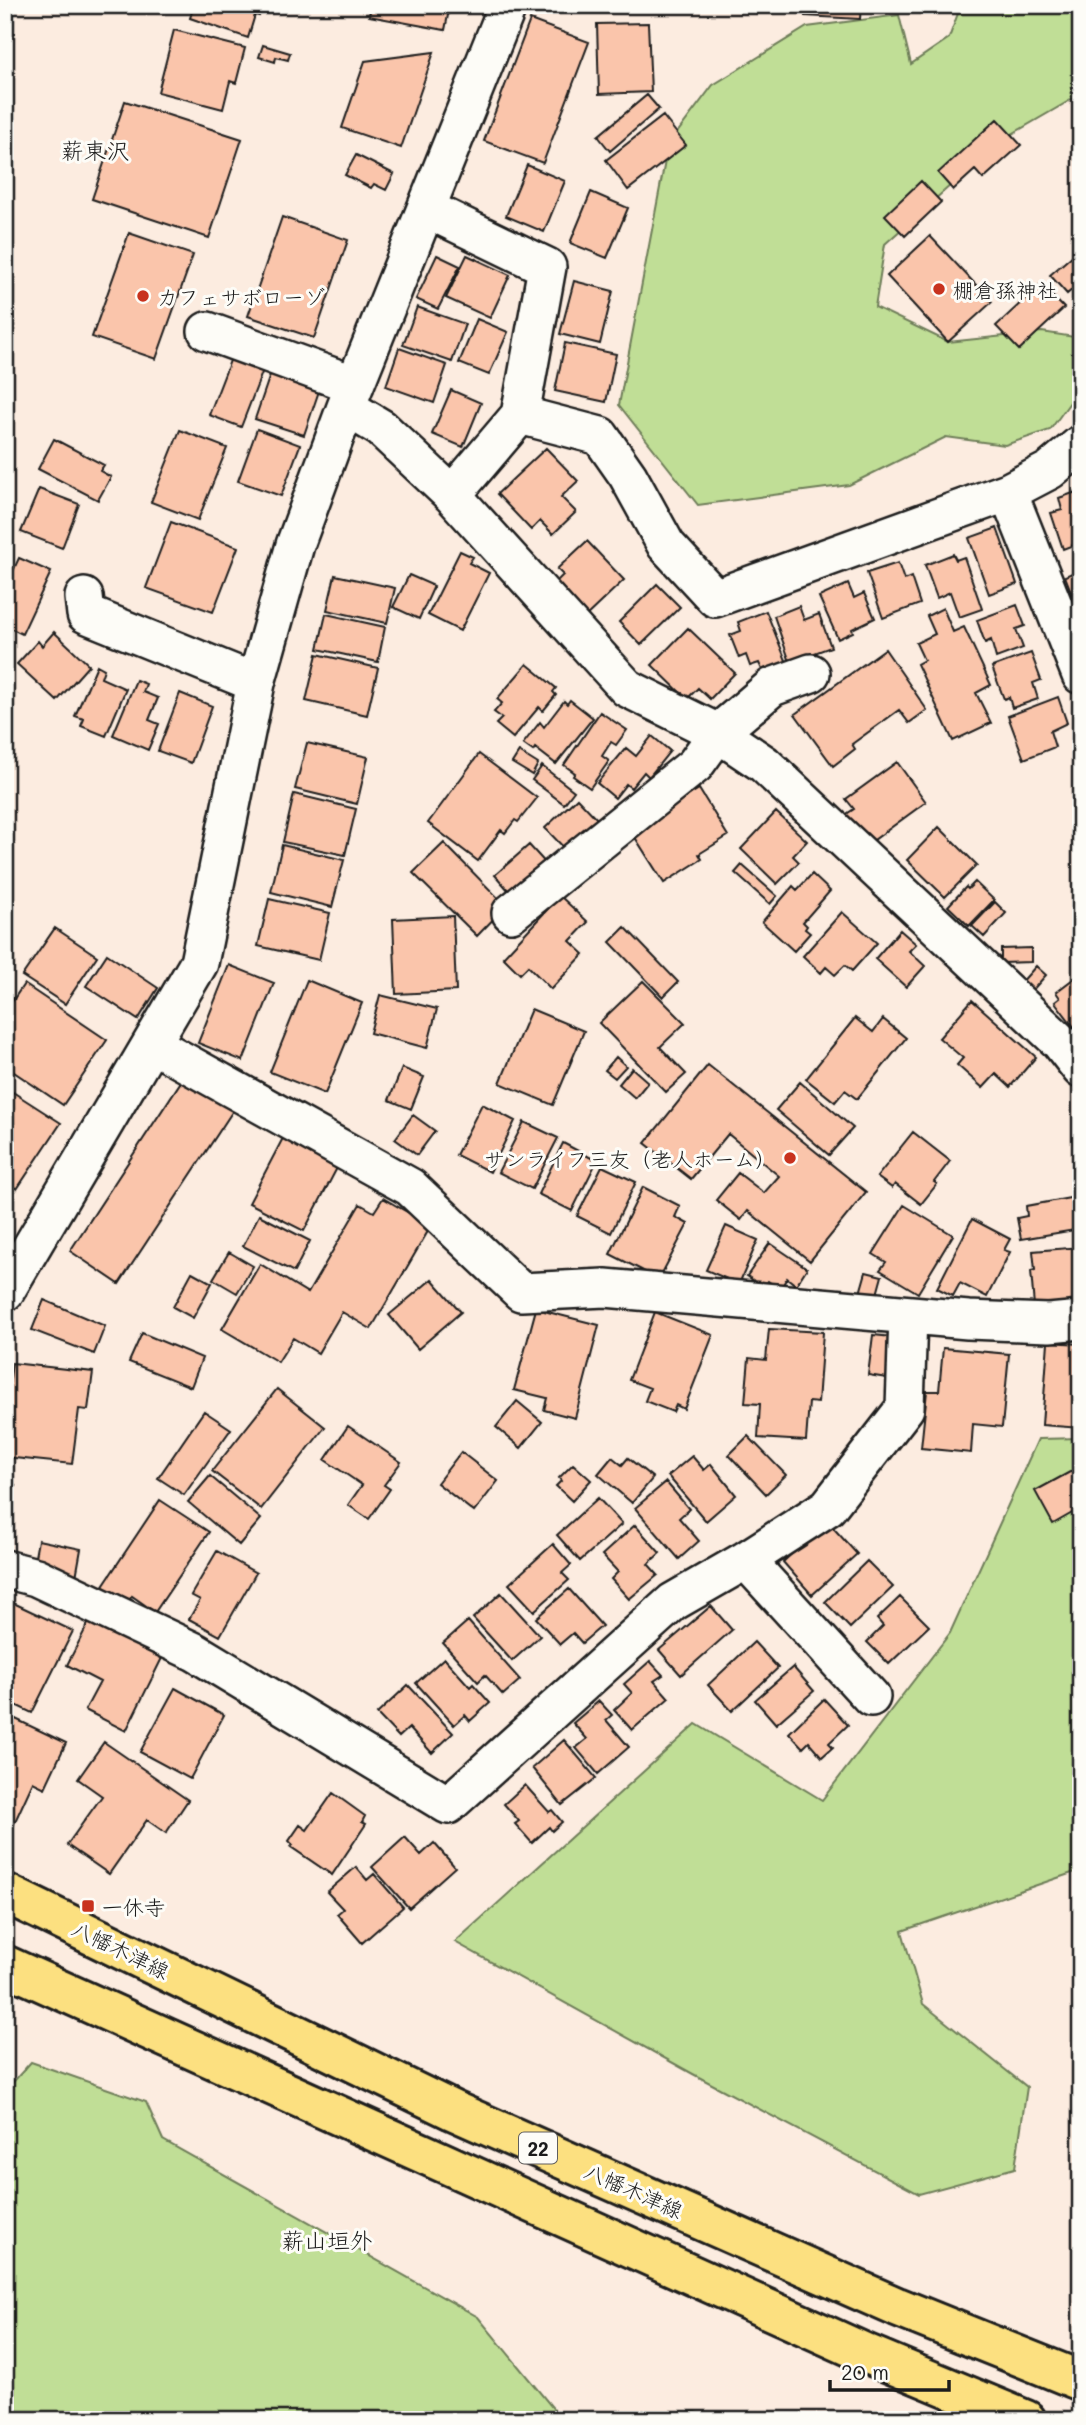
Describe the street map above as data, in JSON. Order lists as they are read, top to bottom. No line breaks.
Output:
{"streets":{"main road":["八幡木津線","22"]},"districts":["薪東沢","薪山垣外"],"places":{"other":["棚倉孫神社","カフェサボローゾ","サンライフ三友（老人ホーム）"],"transit":["一休寺"]},"scale_bar":"20 m"}
